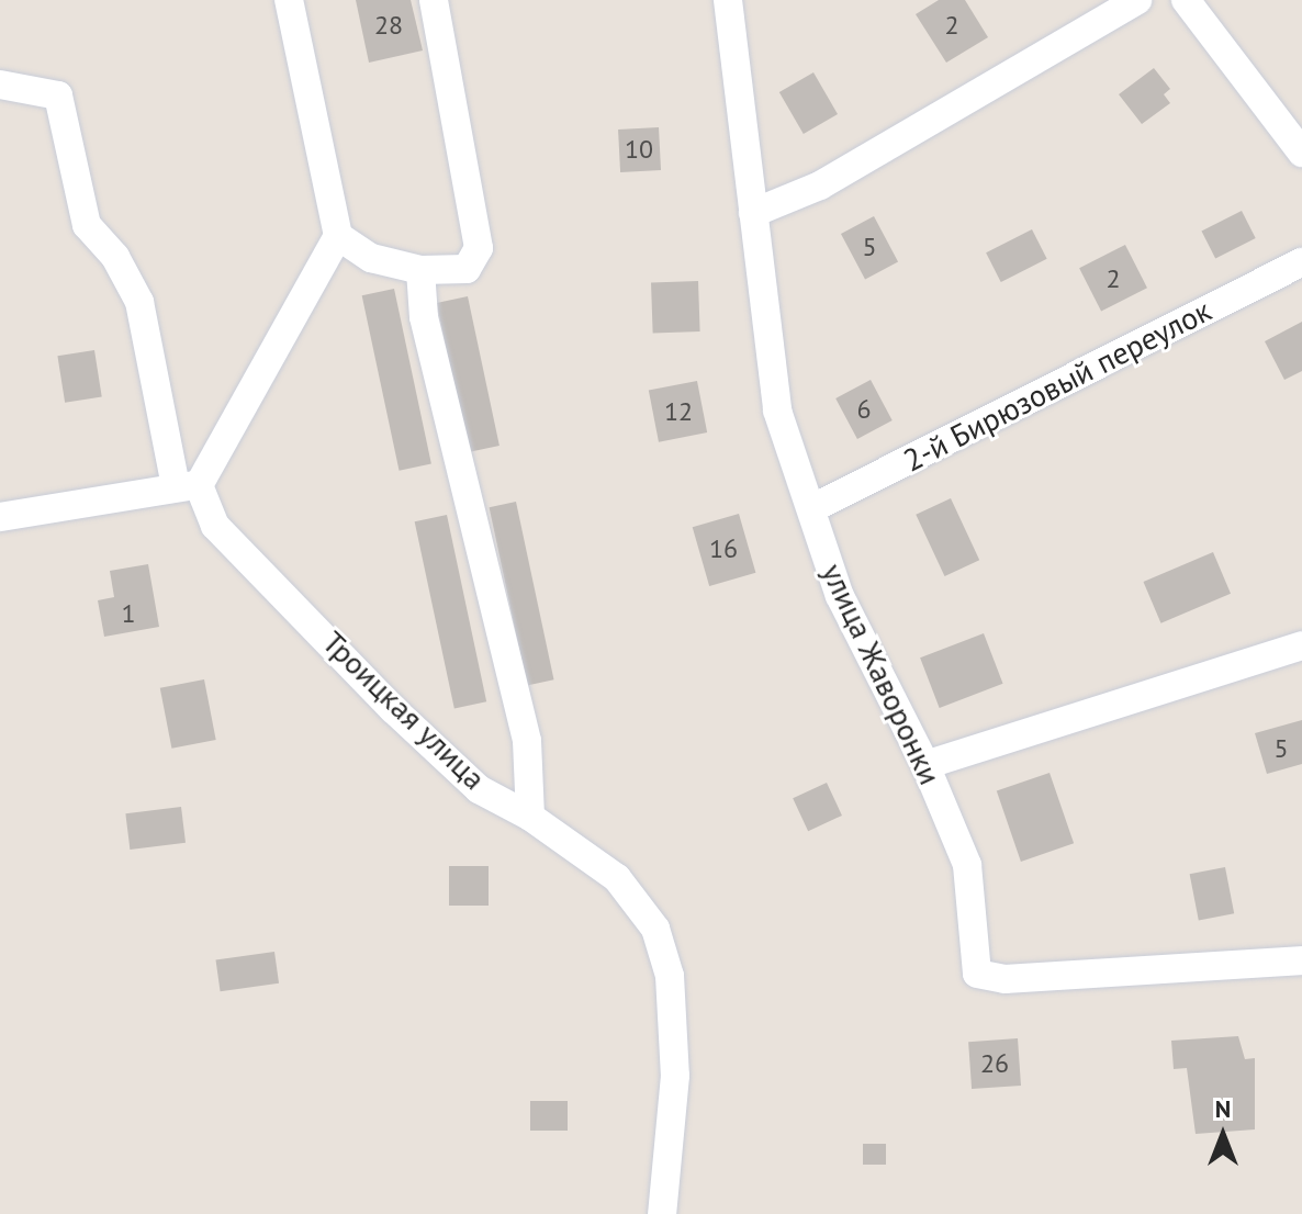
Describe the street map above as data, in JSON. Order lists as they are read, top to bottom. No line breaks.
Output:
{"streets":{"street":["2-й Бирюзовый переулок","улица Жаворонки","Троицкая улица"]},"crossings":[["2-й Бирюзовый переулок","улица Жаворонки"]],"house_numbers":["28","2","10","5","2","6","12","16","1","5","26"],"north":"top"}
